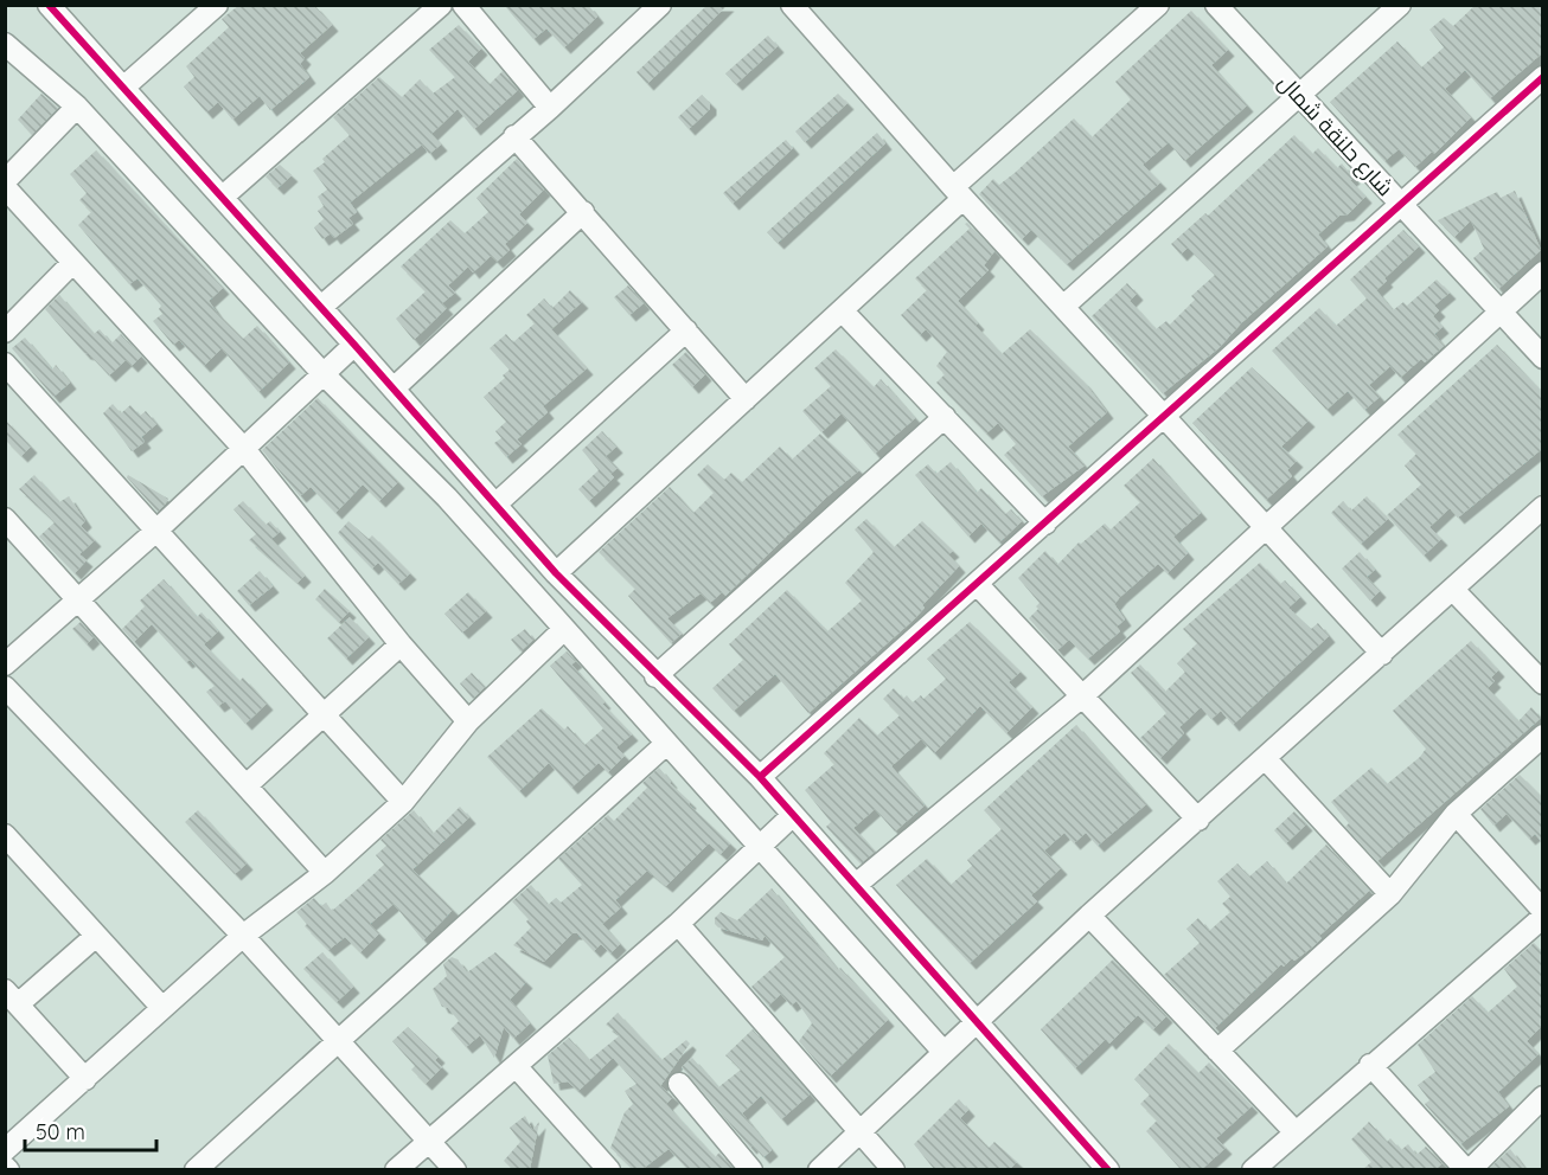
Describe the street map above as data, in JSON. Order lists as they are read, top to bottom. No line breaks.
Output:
{"streets":{"street":["شارع حلنقة شمال"]},"scale_bar":"50 m"}
